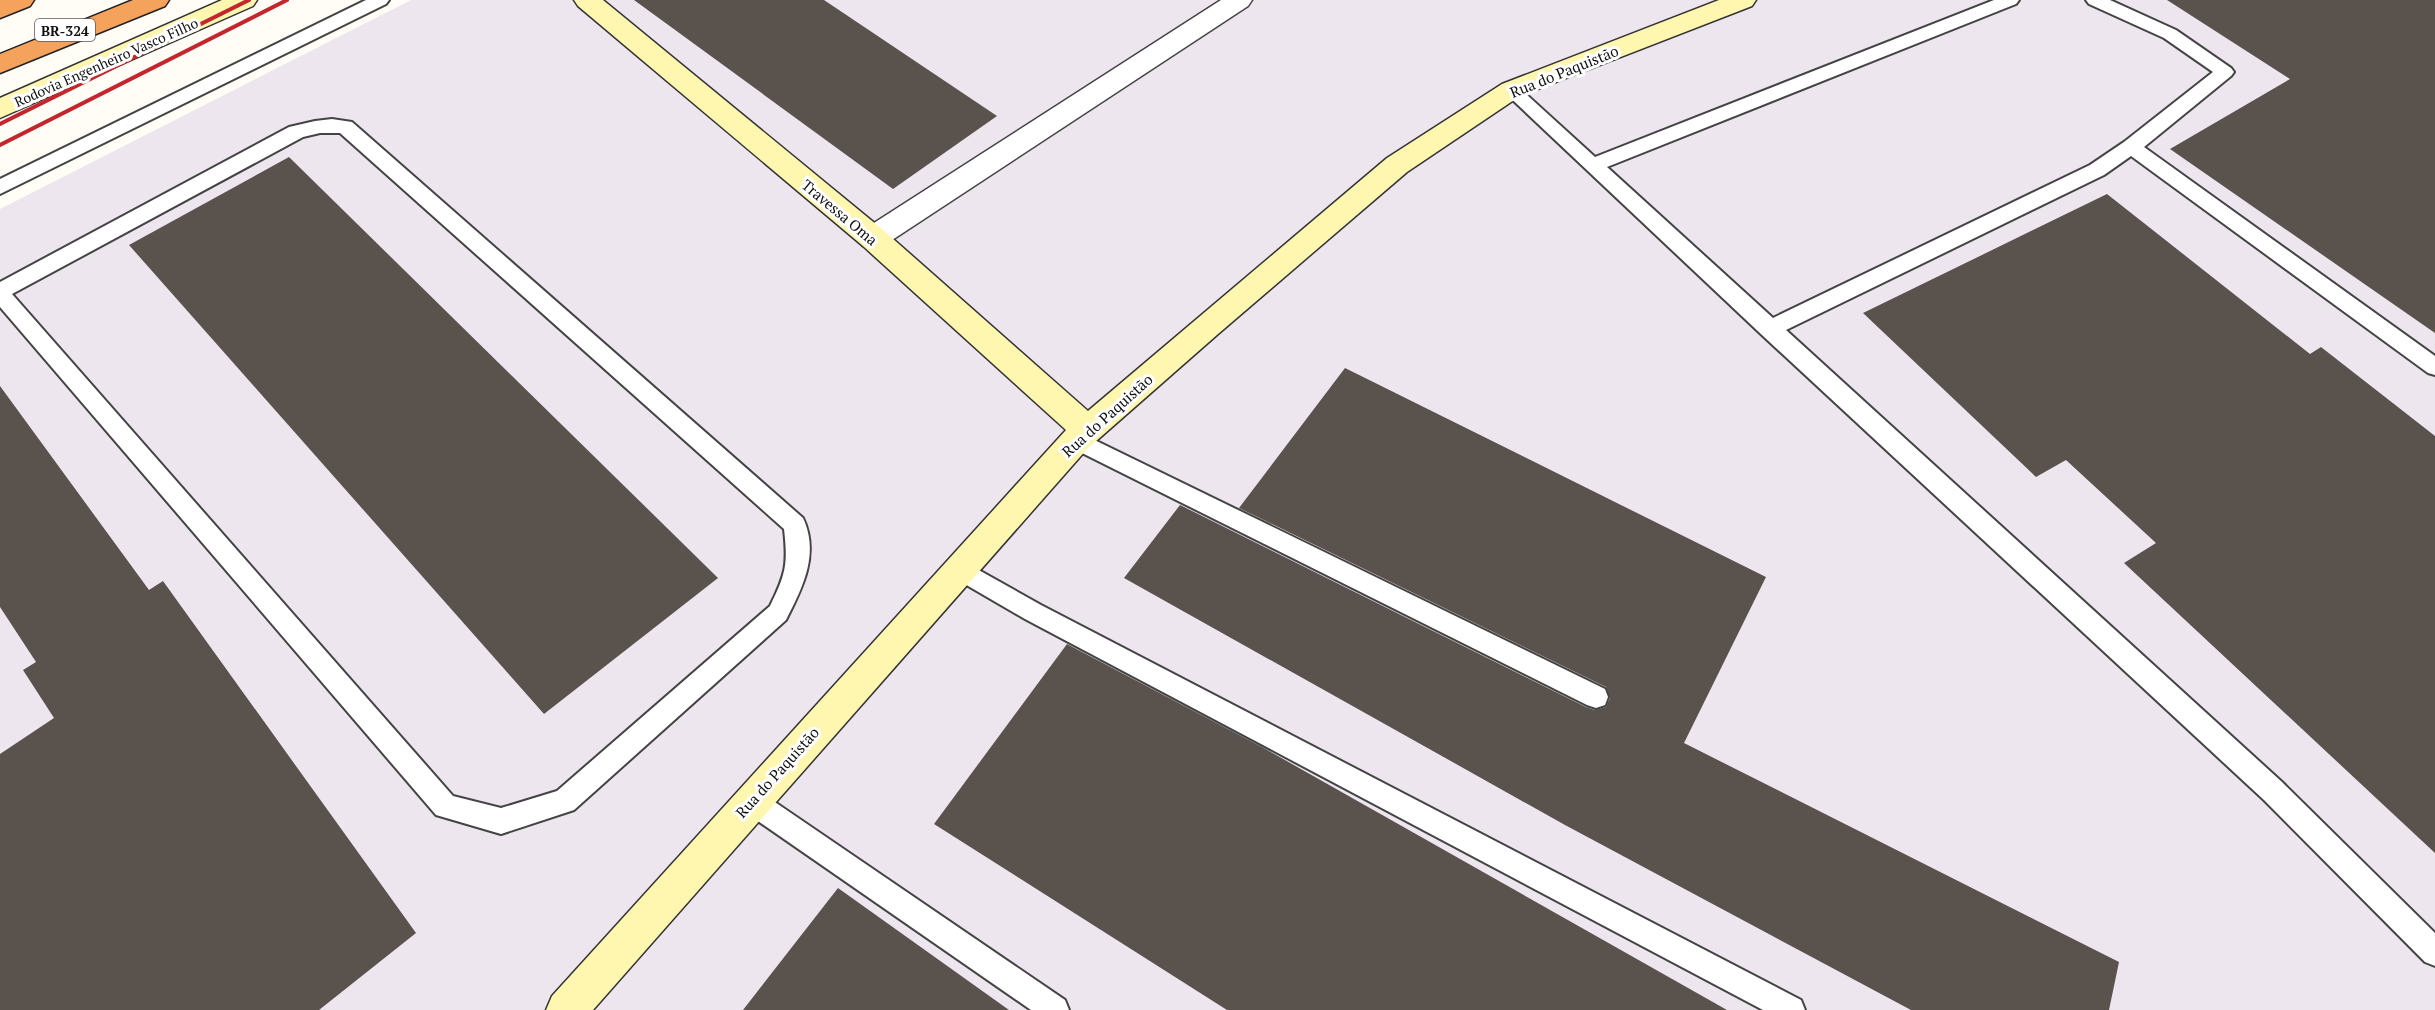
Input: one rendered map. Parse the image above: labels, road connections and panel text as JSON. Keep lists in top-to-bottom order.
{
  "streets": {
    "highway": ["BR-324"],
    "main road": ["Rodovia Engenheiro Vasco Filho", "Rua do Paquistão", "Travessa Oma"]
  },
  "crossings": [
    ["Rua do Paquistão", "Travessa Oma"]
  ]
}
